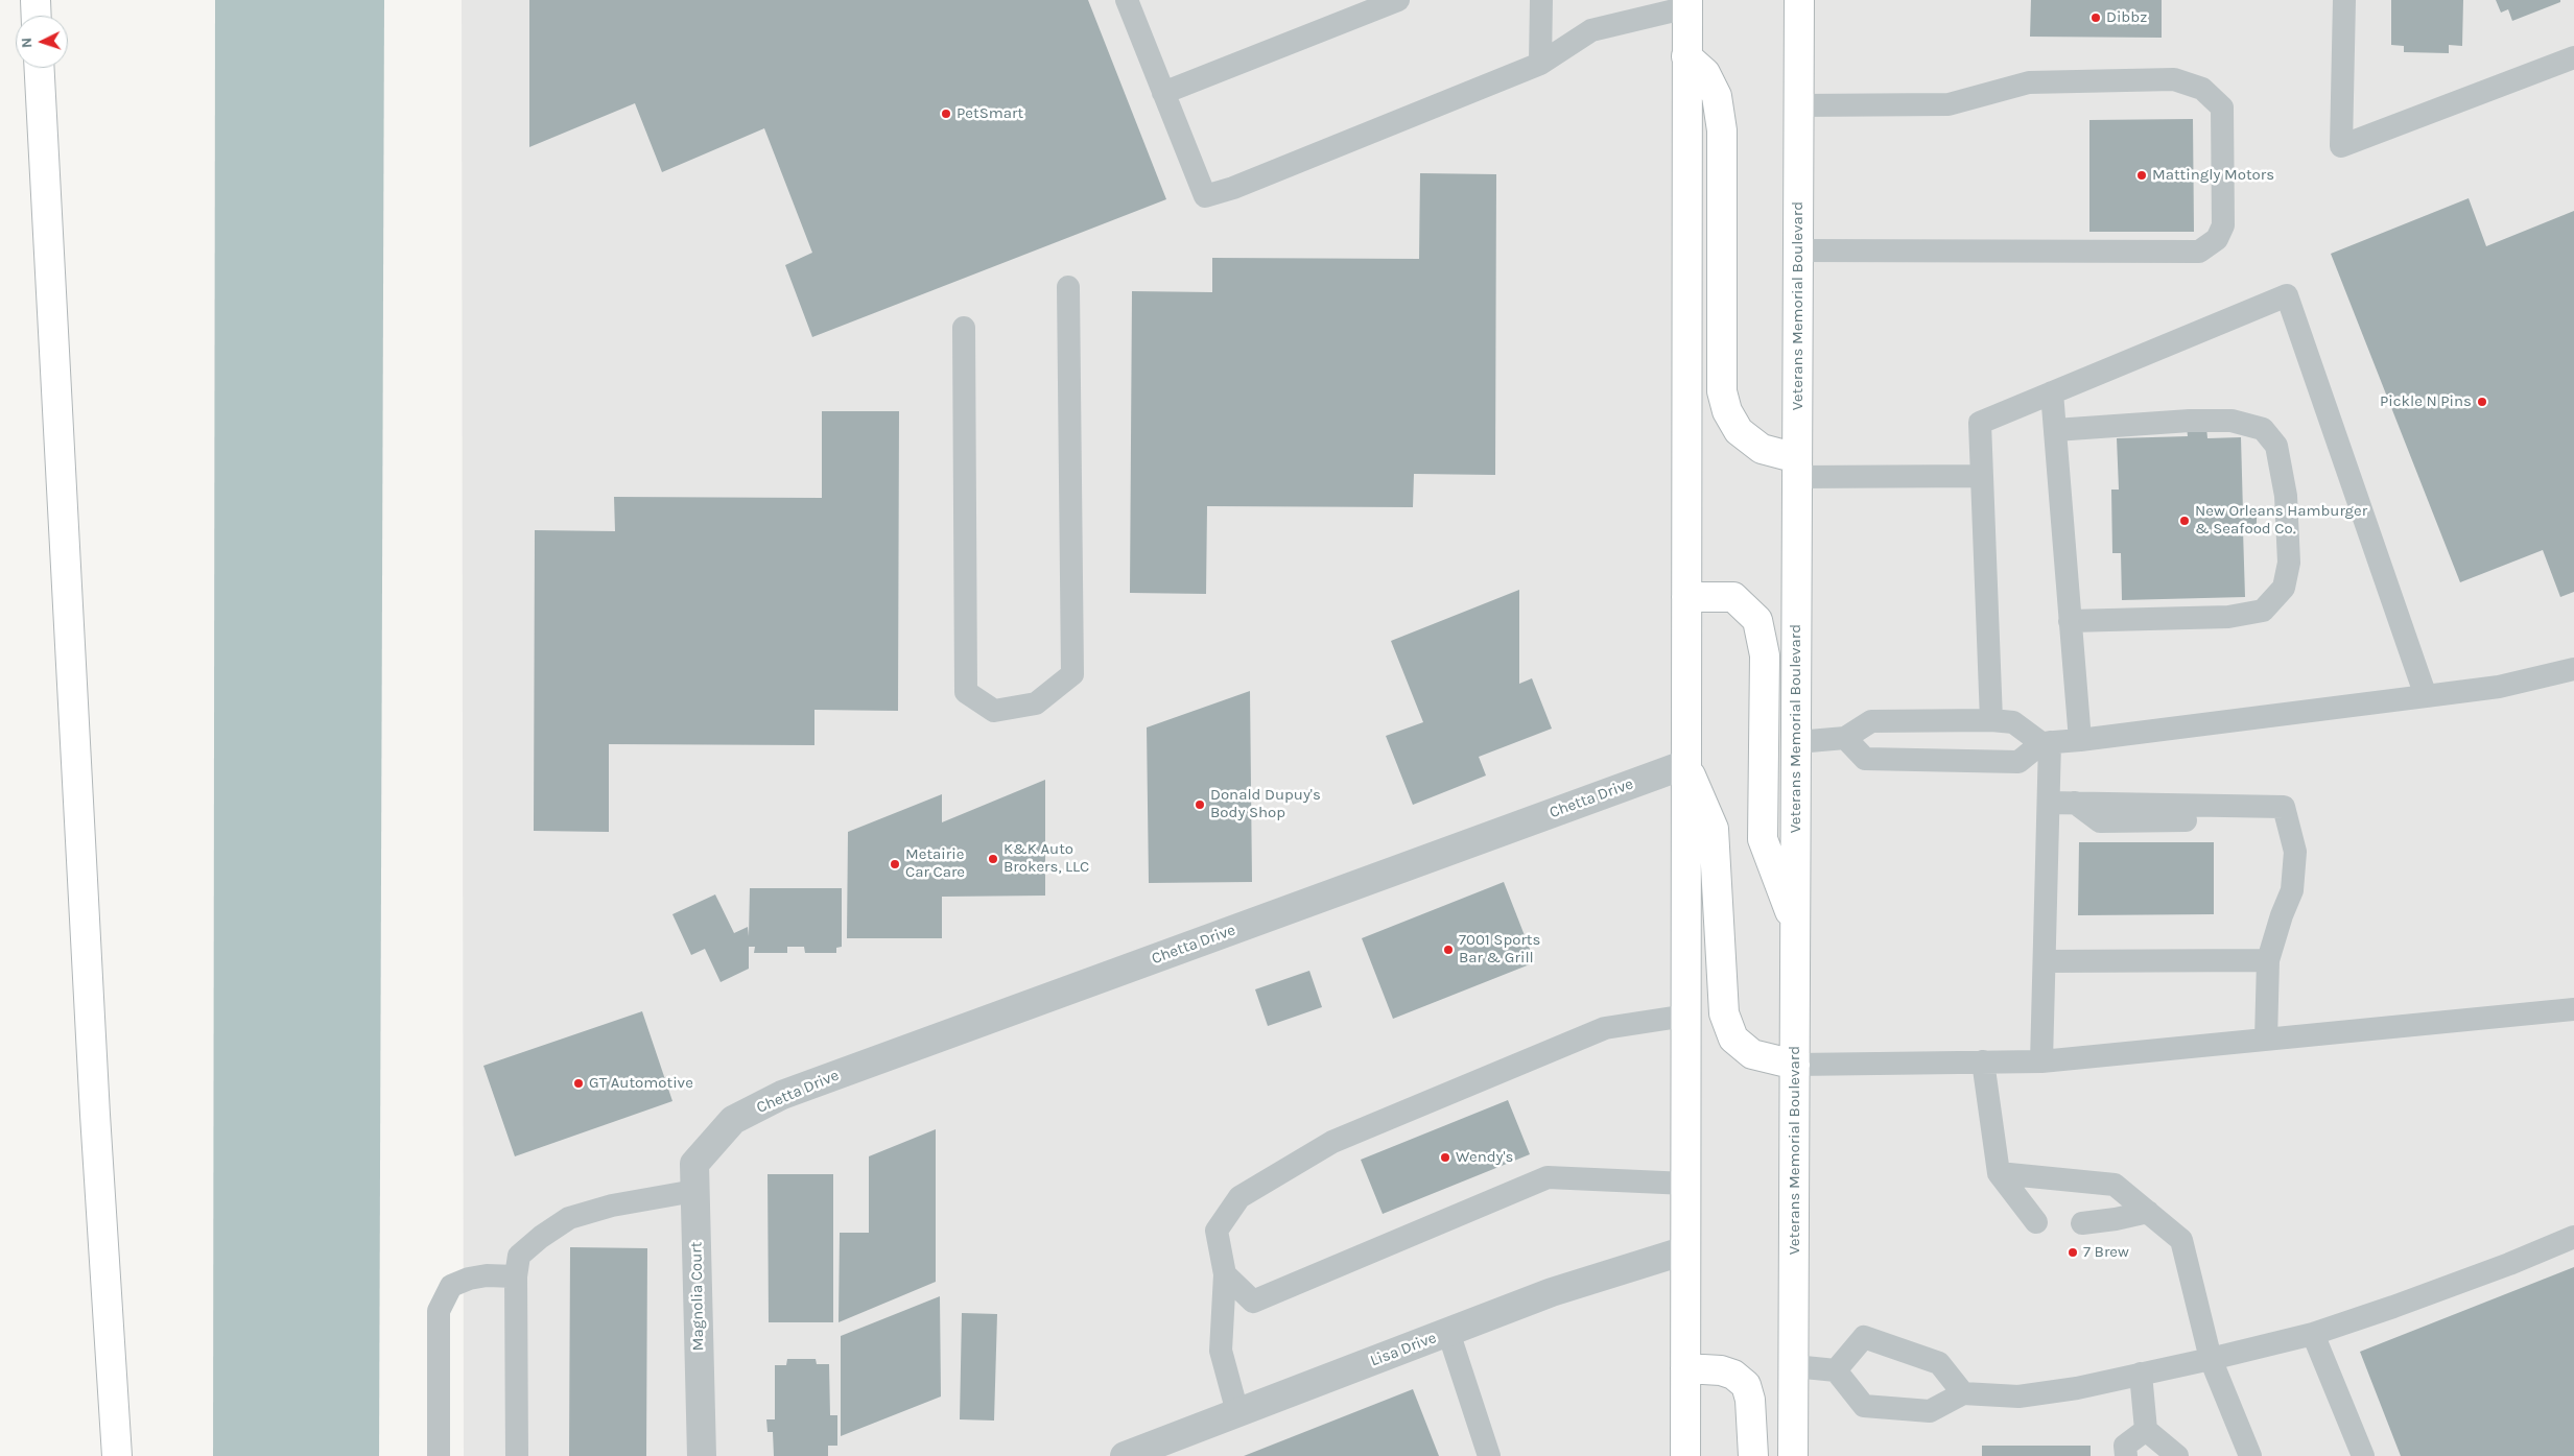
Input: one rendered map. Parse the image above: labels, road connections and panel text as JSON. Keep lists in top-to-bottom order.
{
  "streets": {
    "main road": ["Veterans Memorial Boulevard"],
    "street": ["Chetta Drive", "Magnolia Court", "Lisa Drive"]
  },
  "crossings": [
    ["Chetta Drive", "Magnolia Court"]
  ],
  "places": [
    "Dibbz",
    "PetSmart",
    "Mattingly Motors",
    "Pickle N Pins",
    "New Orleans Hamburger & Seafood Co.",
    "Donald Dupuy's Body Shop",
    "K&K Auto Brokers, LLC",
    "Metairie Car Care",
    "7001 Sports Bar & Grill",
    "GT Automotive",
    "Wendy's",
    "7 Brew"
  ],
  "north": "left"
}
